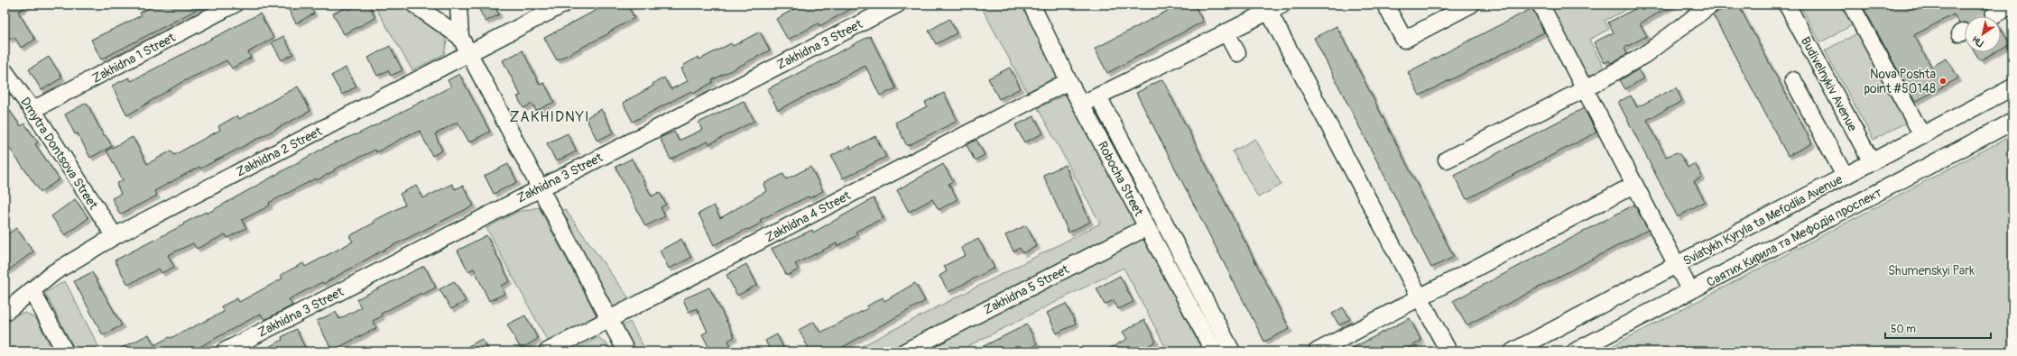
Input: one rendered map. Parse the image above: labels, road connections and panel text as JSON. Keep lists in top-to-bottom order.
{
  "streets": {
    "street": [
      "Zakhidna 3 Street",
      "Zakhidna 1 Street",
      "Budivelnykiv Avenue",
      "Zakhidna 2 Street",
      "Dmytra Dontsova Street",
      "Robocha Street",
      "Zakhidna 4 Street",
      "Sviatykh Kyryla ta Mefodiia Avenue",
      "Святих Кирила та Мефодія проспект",
      "Zakhidna 5 Street"
    ]
  },
  "crossings": [
    ["Zakhidna 1 Street", "Dmytra Dontsova Street"],
    ["Budivelnykiv Avenue", "Sviatykh Kyryla ta Mefodiia Avenue"],
    ["Zakhidna 2 Street", "Dmytra Dontsova Street"],
    ["Robocha Street", "Zakhidna 4 Street"],
    ["Robocha Street", "Zakhidna 5 Street"]
  ],
  "districts": ["ZAKHIDNYI"],
  "parks": ["Shumenskyi Park"],
  "places": ["Nova Poshta point #50148"],
  "scale_bar": "50 m",
  "north": "bottom left"
}
